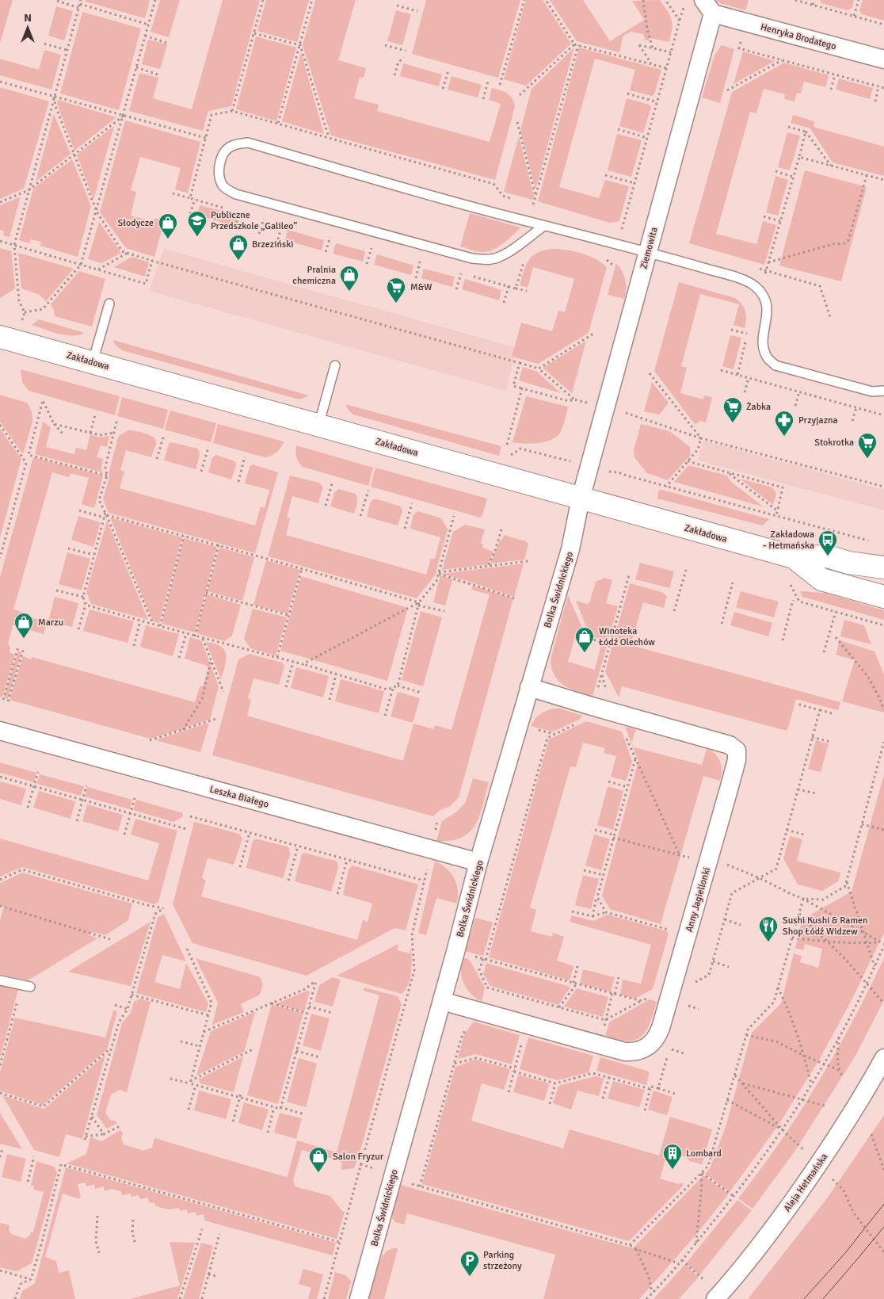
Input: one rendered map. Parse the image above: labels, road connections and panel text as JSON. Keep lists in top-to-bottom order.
{
  "streets": {
    "street": [
      "Henryka Brodatego",
      "Ziemowita",
      "Zakładowa",
      "Bolka Świdnickiego",
      "Leszka Białego",
      "Anny Jagiellonki",
      "Aleja Hetmańska"
    ]
  },
  "crossings": [
    ["Henryka Brodatego", "Ziemowita"],
    ["Ziemowita", "Zakładowa"],
    ["Ziemowita", "Bolka Świdnickiego"],
    ["Zakładowa", "Bolka Świdnickiego"],
    ["Bolka Świdnickiego", "Leszka Białego"],
    ["Bolka Świdnickiego", "Anny Jagiellonki"]
  ],
  "places": {
    "school or university": ["Publiczne Przedszkole „Galileo”"],
    "shop": [
      "Słodycze",
      "Brzeziński",
      "Pralnia chemiczna",
      "Marzu",
      "Winoteka Łódź Olechów",
      "Salon Fryzur"
    ],
    "supermarket": ["M&W", "Żabka", "Stokrotka"],
    "pharmacy": ["Przyjazna"],
    "bus stop": ["Zakładowa - Hetmańska"],
    "restaurant": ["Sushi Kushi & Ramen Shop Łódź Widzew"],
    "building": ["Lombard"],
    "parking": ["Parking strzeżony"]
  },
  "north": "top"
}
